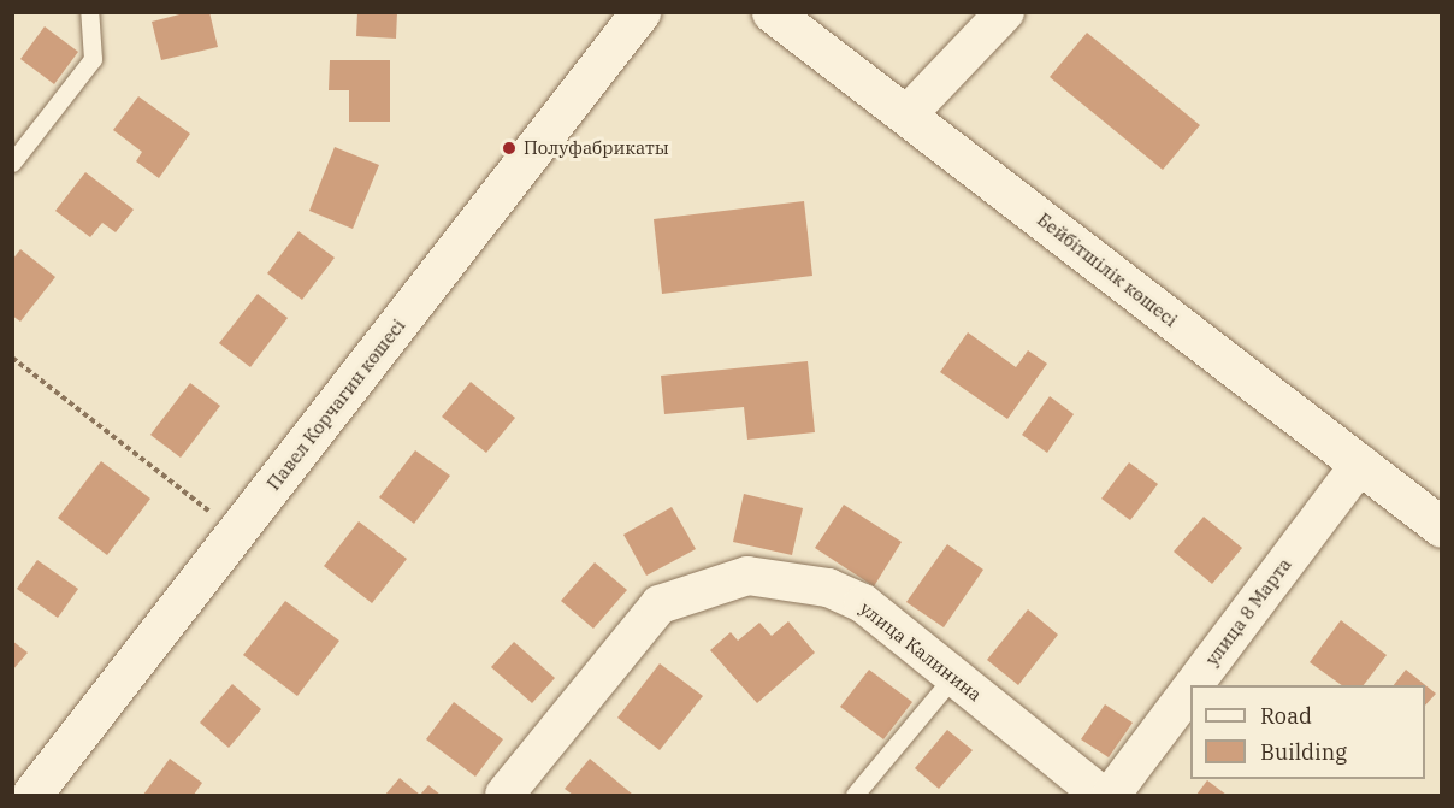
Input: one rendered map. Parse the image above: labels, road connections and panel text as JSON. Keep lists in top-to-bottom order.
{
  "streets": {
    "street": [
      "Бейбітшілік көшесі",
      "Павел Корчагин көшесі",
      "улица 8 Марта",
      "улица Калинина"
    ]
  },
  "crossings": [
    ["Бейбітшілік көшесі", "улица 8 Марта"]
  ],
  "places": ["Полуфабрикаты"],
  "legend": ["Road", "Building"]
}
